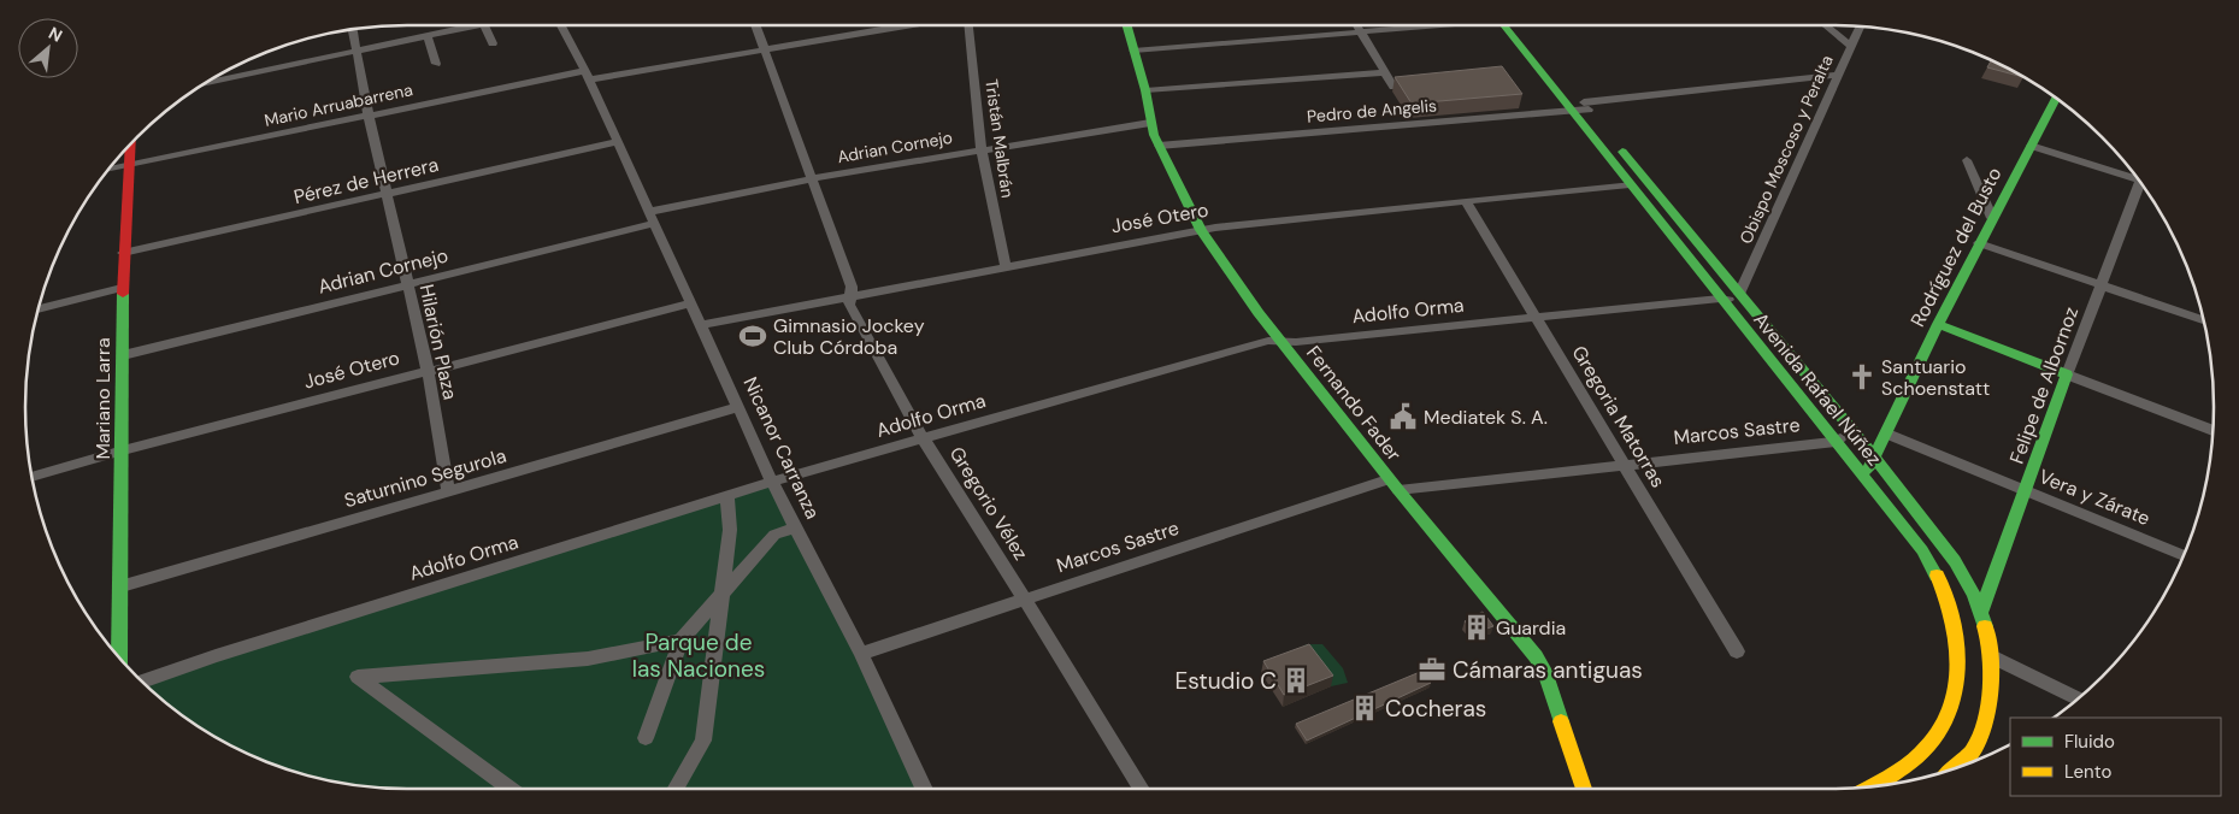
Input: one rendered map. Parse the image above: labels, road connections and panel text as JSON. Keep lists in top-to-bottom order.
{
  "streets": {
    "main road": [
      "Rodríguez del Busto",
      "Felipe de Albornoz",
      "Avenida Rafael Núñez",
      "Mariano Larra",
      "Fernando Fader"
    ],
    "street": [
      "Mario Arruabarrena",
      "Pedro de Angelis",
      "Tristán Malbrán",
      "Adrian Cornejo",
      "Obispo Moscoso y Peralta",
      "Pérez de Herrera",
      "José Otero",
      "Adolfo Orma",
      "Hilarión Plaza",
      "Gregoria Matorras",
      "Marcos Sastre",
      "Nicanor Carranza",
      "Saturnino Segurola",
      "Vera y Zárate",
      "Gregorio Vélez"
    ]
  },
  "crossings": [
    ["Mario Arruabarrena", "Hilarión Plaza"],
    ["Mario Arruabarrena", "Mariano Larra"],
    ["Mario Arruabarrena", "Nicanor Carranza"],
    ["Mario Arruabarrena", "Gregorio Vélez"],
    ["Pedro de Angelis", "Obispo Moscoso y Peralta"],
    ["Pedro de Angelis", "Avenida Rafael Núñez"],
    ["Pedro de Angelis", "Fernando Fader"],
    ["Tristán Malbrán", "Adrian Cornejo"],
    ["Tristán Malbrán", "José Otero"],
    ["Adrian Cornejo", "Hilarión Plaza"],
    ["Adrian Cornejo", "Mariano Larra"],
    ["Adrian Cornejo", "Fernando Fader"],
    ["Adrian Cornejo", "Nicanor Carranza"],
    ["Adrian Cornejo", "Gregorio Vélez"],
    ["Obispo Moscoso y Peralta", "Avenida Rafael Núñez"],
    ["Pérez de Herrera", "Hilarión Plaza"],
    ["Pérez de Herrera", "Mariano Larra"],
    ["Pérez de Herrera", "Nicanor Carranza"],
    ["José Otero", "Hilarión Plaza"],
    ["José Otero", "Avenida Rafael Núñez"],
    ["José Otero", "Mariano Larra"],
    ["José Otero", "Fernando Fader"],
    ["José Otero", "Gregoria Matorras"],
    ["José Otero", "Nicanor Carranza"],
    ["José Otero", "Gregorio Vélez"],
    ["Rodríguez del Busto", "Avenida Rafael Núñez"],
    ["Rodríguez del Busto", "Vera y Zárate"],
    ["Adolfo Orma", "Avenida Rafael Núñez"],
    ["Adolfo Orma", "Fernando Fader"],
    ["Adolfo Orma", "Gregoria Matorras"],
    ["Adolfo Orma", "Nicanor Carranza"],
    ["Adolfo Orma", "Gregorio Vélez"],
    ["Hilarión Plaza", "Saturnino Segurola"],
    ["Felipe de Albornoz", "Avenida Rafael Núñez"],
    ["Felipe de Albornoz", "Vera y Zárate"],
    ["Avenida Rafael Núñez", "Marcos Sastre"],
    ["Mariano Larra", "Saturnino Segurola"],
    ["Fernando Fader", "Marcos Sastre"],
    ["Gregoria Matorras", "Marcos Sastre"],
    ["Marcos Sastre", "Nicanor Carranza"],
    ["Marcos Sastre", "Gregorio Vélez"],
    ["Nicanor Carranza", "Saturnino Segurola"]
  ],
  "parks": ["Parque de las Naciones"],
  "places": {
    "sports": ["Gimnasio Jockey Club Córdoba"],
    "church": ["Santuario Schoenstatt"],
    "public building": ["Mediatek S. A."],
    "building": ["Guardia", "Estudio C", "Cocheras"],
    "office": ["Cámaras antiguas"]
  },
  "legend": ["Fluido", "Lento"],
  "north": "top right"
}
